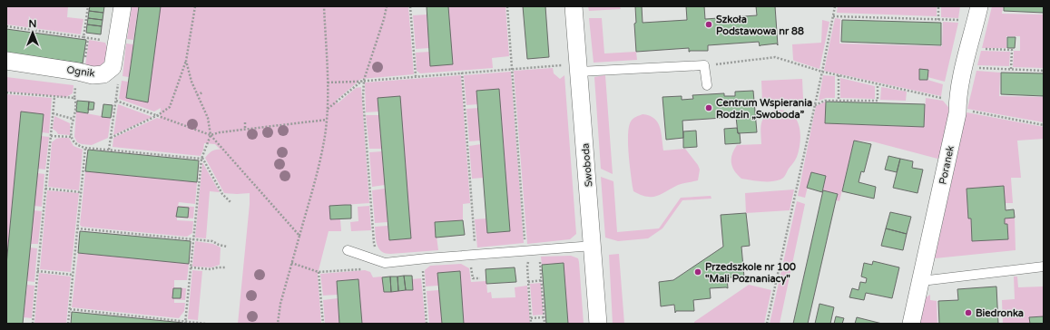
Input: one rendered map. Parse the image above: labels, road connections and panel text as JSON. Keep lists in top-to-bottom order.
{
  "streets": {
    "street": ["Ognik", "Swoboda", "Poranek"]
  },
  "places": [
    "Szkoła Podstawowa nr 88",
    "Centrum Wspierania Rodzin „Swoboda”",
    "Przedszkole nr 100 \"Mali Poznaniacy\"",
    "Biedronka"
  ],
  "north": "top"
}
